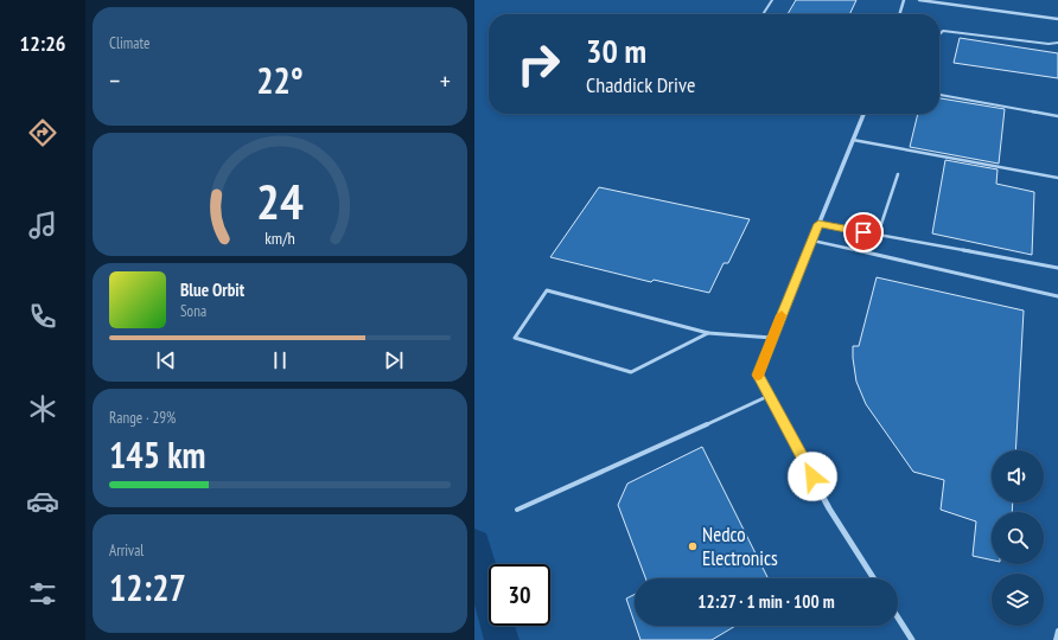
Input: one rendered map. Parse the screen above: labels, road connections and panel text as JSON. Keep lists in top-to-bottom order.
{
  "places": ["Nedco Electronics"],
  "page": {
    "tabs": "12:26",
    "tile": [
      "Climate",
      ["Range · 29%", "145 km"],
      ["Arrival", "12:27"]
    ],
    "turn": ["30 m", "Chaddick Drive"],
    "heat": ["−", "22°", "+"],
    "song": ["Blue Orbit", "Sona"],
    "limit": "30",
    "trip": "12:27 · 1 min · 100 m",
    "gauge": ["24", "km/h"]
  }
}
